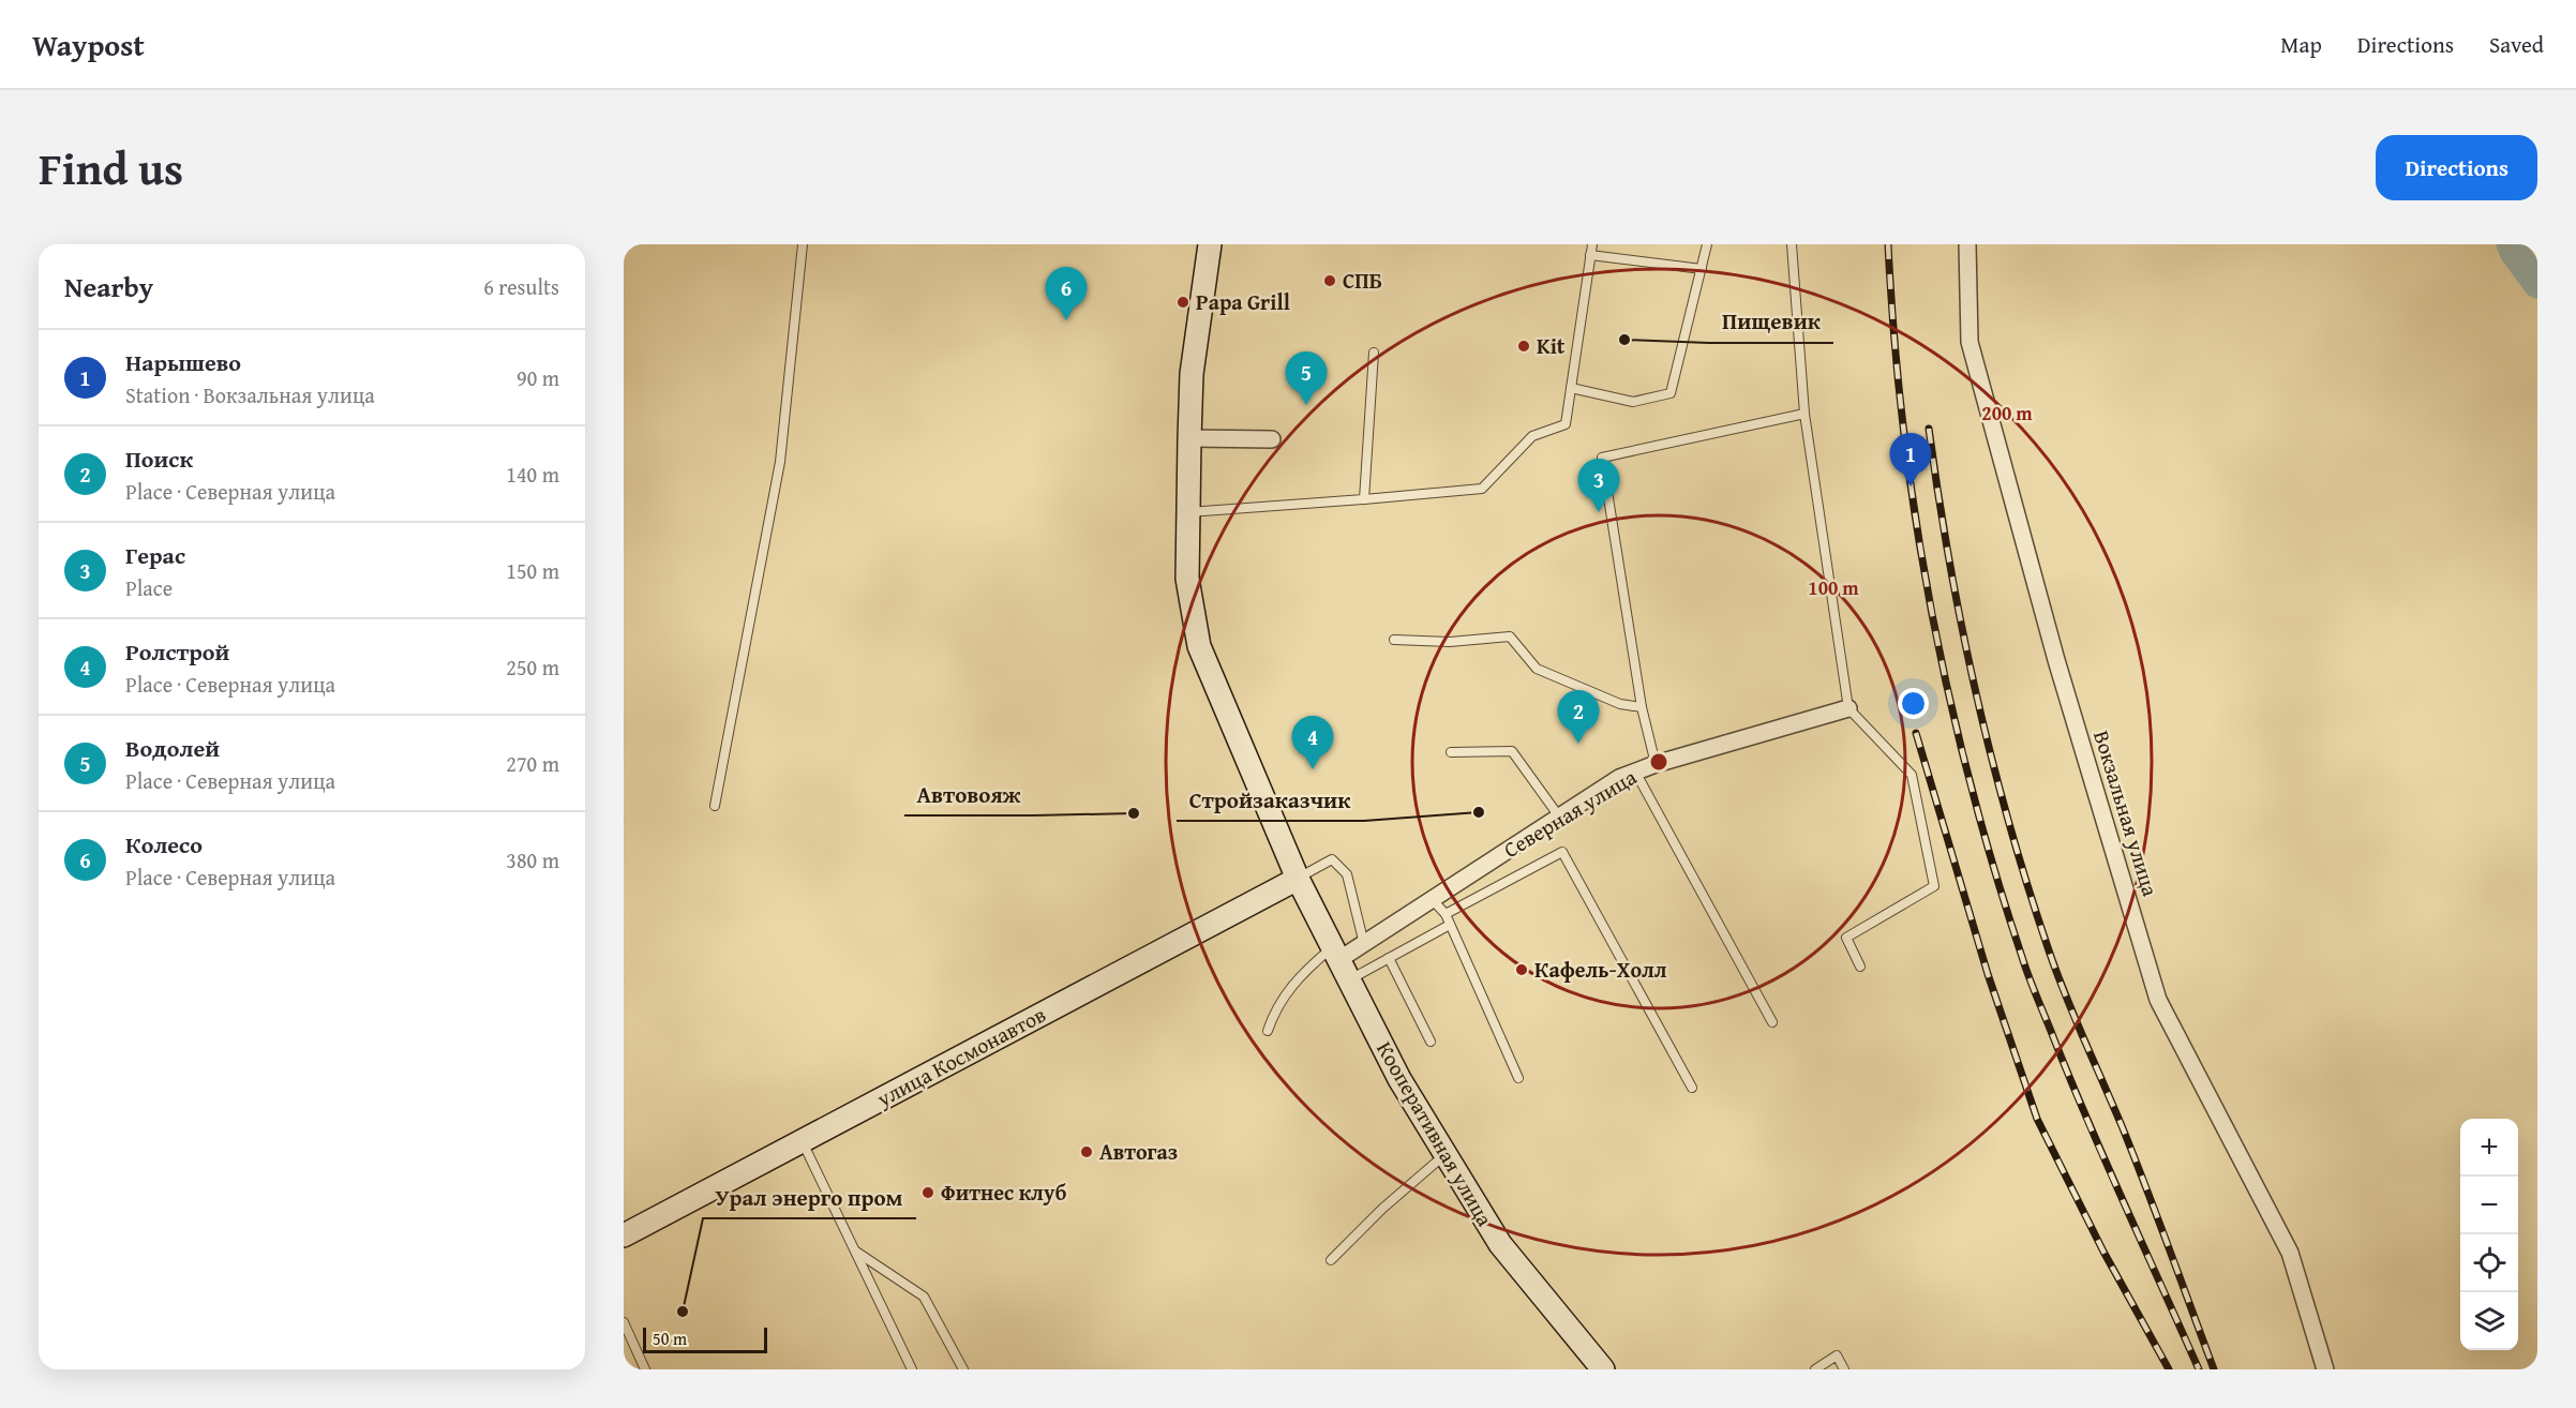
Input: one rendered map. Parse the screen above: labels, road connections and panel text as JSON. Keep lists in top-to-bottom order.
{
  "streets": {
    "main road": ["улица Космонавтов", "Кооперативная улица"],
    "street": ["Северная улица", "Вокзальная улица"]
  },
  "crossings": [
    ["Северная улица", "Кооперативная улица"],
    ["улица Космонавтов", "Кооперативная улица"]
  ],
  "places": [
    "СПБ",
    "Papa Grill",
    "Пищевик",
    "Kit",
    "Стройзаказчик",
    "Автовояж",
    "Кафель-Холл",
    "Автогаз",
    "Фитнес клуб",
    "Урал энерго пром"
  ],
  "scale_bar": "50 m",
  "page": {
    "header": "Waypost",
    "nav": ["Map", "Directions", "Saved"],
    "title": "Find us",
    "buttons": "Directions",
    "heading": ["Nearby", "6 results"],
    "pins": [
      "6",
      "5",
      "1",
      "3",
      "2",
      "4"
    ],
    "list": [
      {
        "mark": "1",
        "name": "Нарышево",
        "note": "Station · Вокзальная улица",
        "value": "90 m"
      },
      {
        "mark": "2",
        "name": "Поиск",
        "note": "Place · Северная улица",
        "value": "140 m"
      },
      {
        "mark": "3",
        "name": "Герас",
        "note": "Place",
        "value": "150 m"
      },
      {
        "mark": "4",
        "name": "Ролстрой",
        "note": "Place · Северная улица",
        "value": "250 m"
      },
      {
        "mark": "5",
        "name": "Водолей",
        "note": "Place · Северная улица",
        "value": "270 m"
      },
      {
        "mark": "6",
        "name": "Колесо",
        "note": "Place · Северная улица",
        "value": "380 m"
      }
    ],
    "map_buttons": ["+", "−"],
    "scale": "50 m"
  },
  "rings": ["200 m", "100 m"]
}
